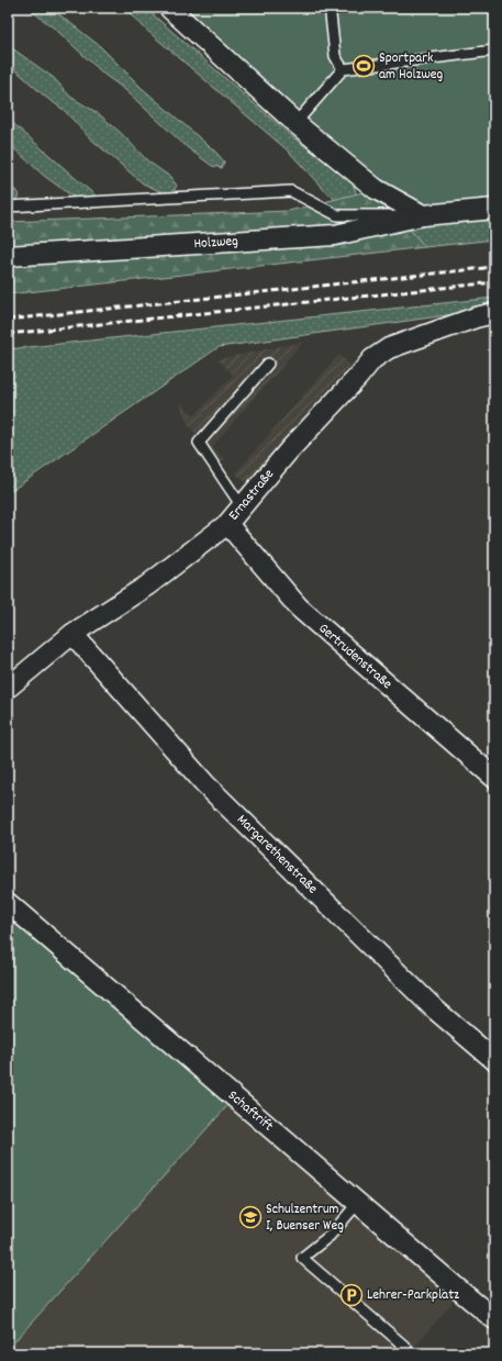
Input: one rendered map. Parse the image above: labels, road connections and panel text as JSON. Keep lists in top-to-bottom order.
{
  "streets": {
    "street": [
      "Holzweg",
      "Ernastraße",
      "Gertrudenstraße",
      "Margarethenstraße",
      "Schaftrift"
    ]
  },
  "crossings": [
    ["Ernastraße", "Gertrudenstraße"],
    ["Ernastraße", "Margarethenstraße"]
  ],
  "places": {
    "sports": ["Sportpark am Holzweg"],
    "school or university": ["Schulzentrum I, Buenser Weg"],
    "parking": ["Lehrer-Parkplatz"]
  }
}
